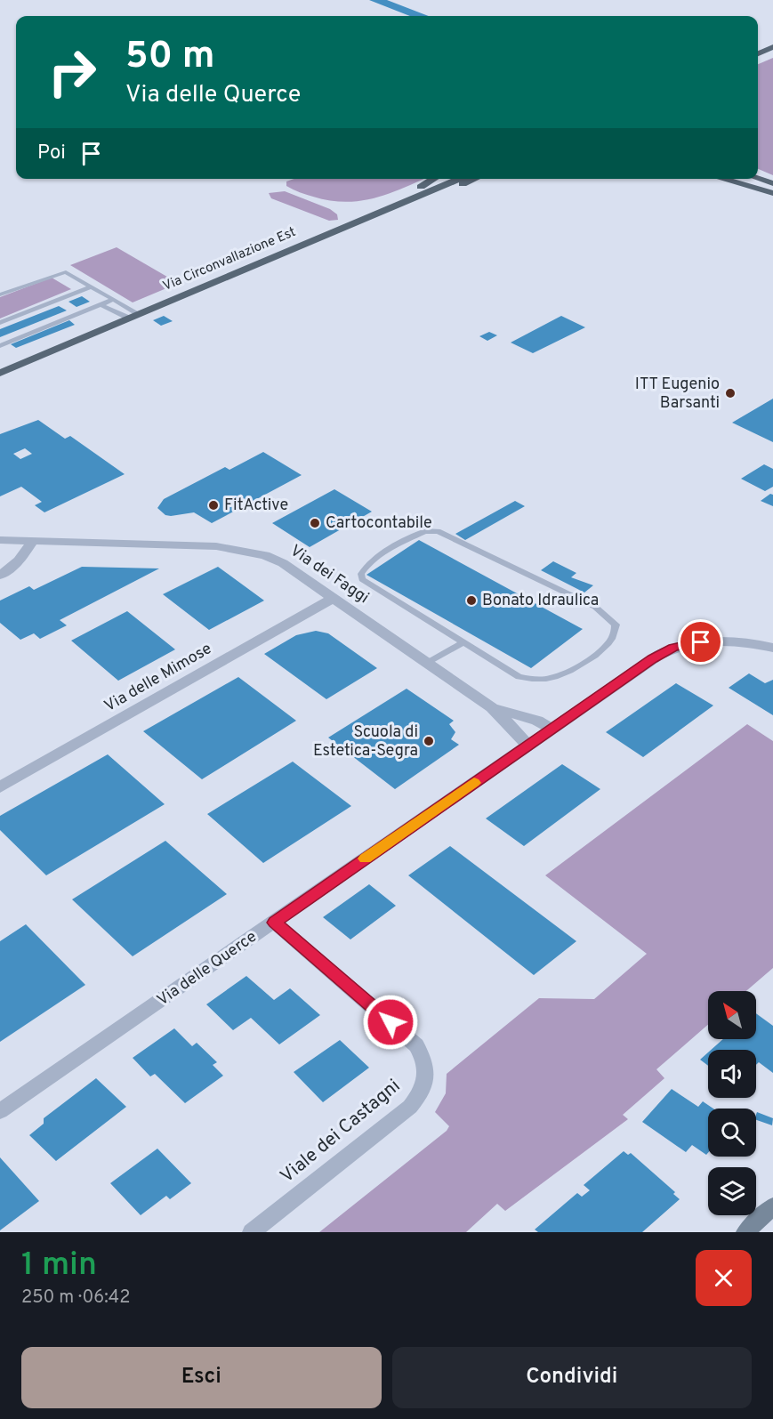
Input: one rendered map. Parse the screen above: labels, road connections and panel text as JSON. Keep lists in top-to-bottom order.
{
  "streets": {
    "main road": ["Via Circonvallazione Est"],
    "street": [
      "Via dei Faggi",
      "Via delle Mimose",
      "Via delle Querce",
      "Viale dei Castagni"
    ]
  },
  "crossings": [
    ["Via dei Faggi", "Via delle Mimose"],
    ["Via dei Faggi", "Via delle Querce"],
    ["Via delle Querce", "Viale dei Castagni"]
  ],
  "places": [
    "ITT Eugenio Barsanti",
    "FitActive",
    "Cartocontabile",
    "Bonato Idraulica",
    "Scuola di Estetica-Segra"
  ],
  "north": "top left",
  "page": {
    "turn": ["50 m", "Via delle Querce"],
    "then": "Poi",
    "heading": ["1 min", "250 m · 06:42"],
    "buttons": ["Esci", "Condividi"]
  }
}
